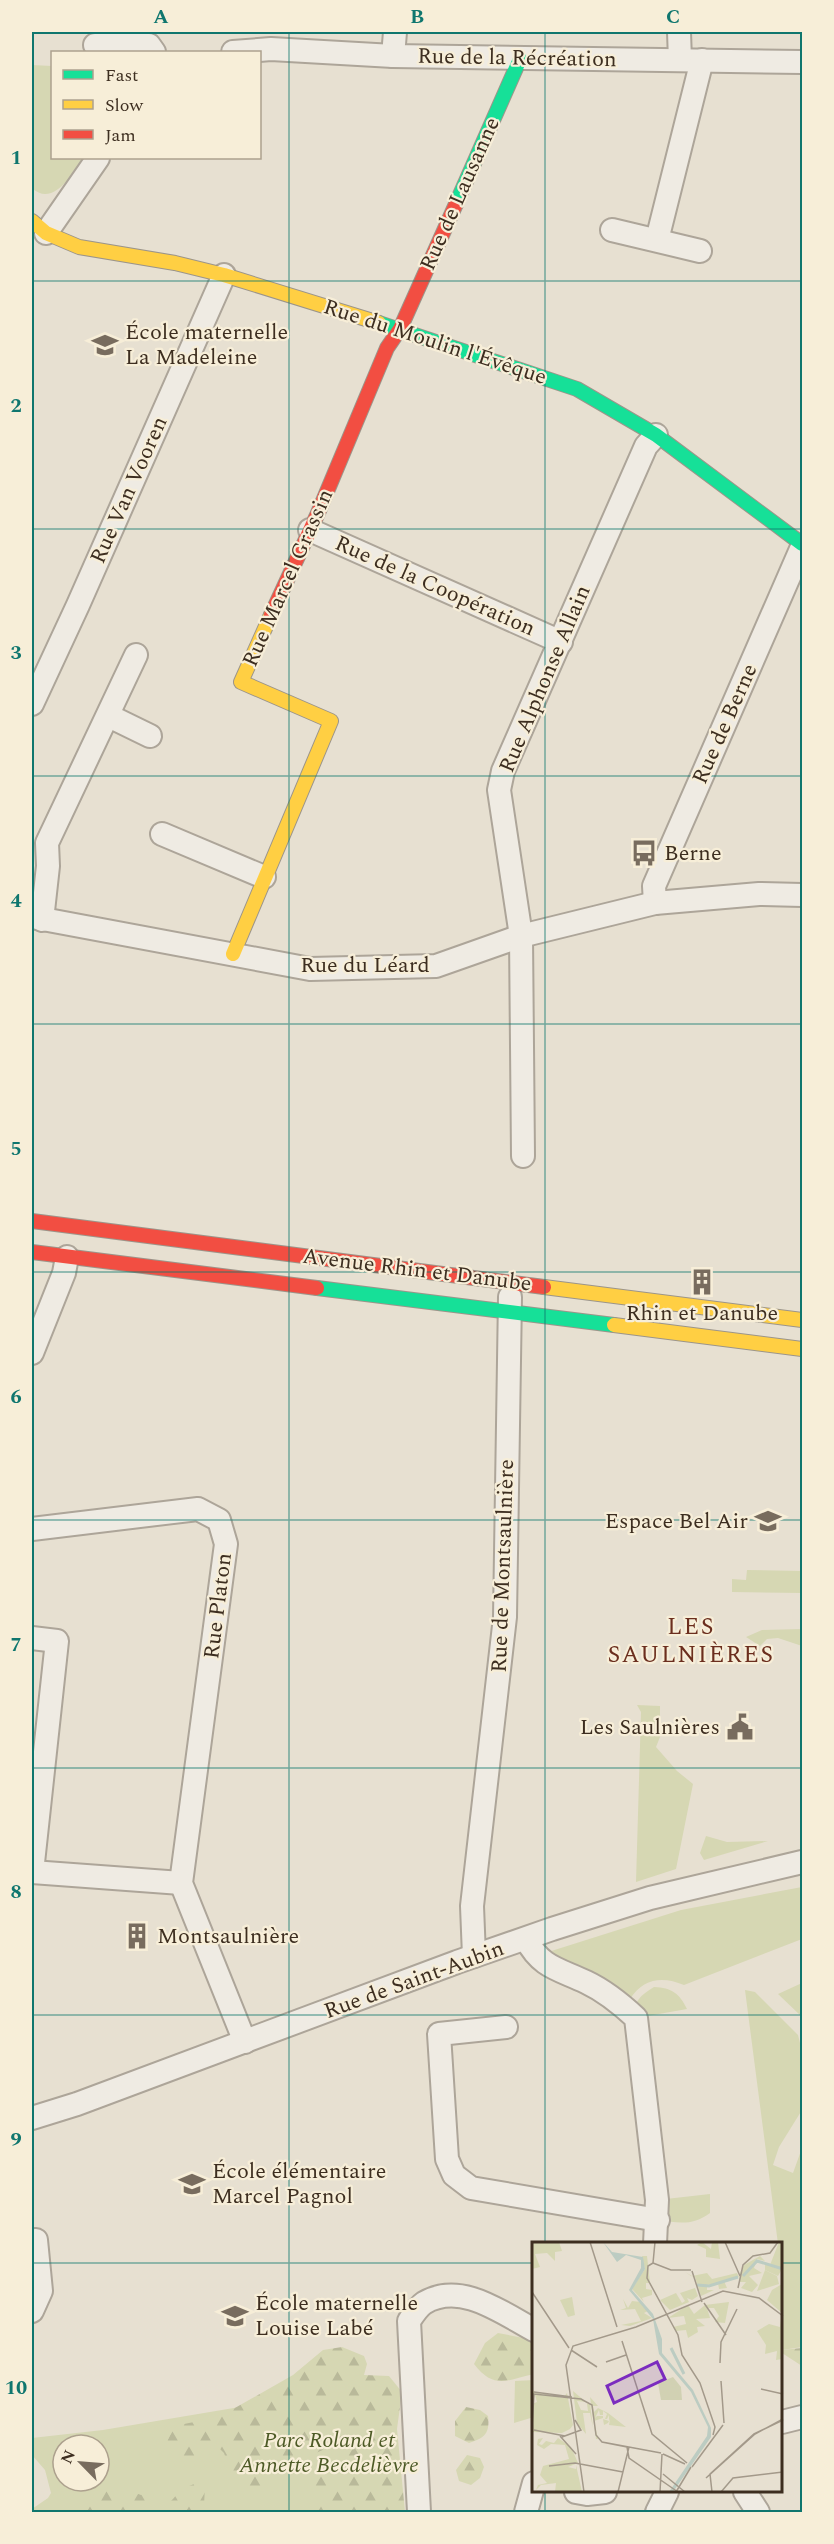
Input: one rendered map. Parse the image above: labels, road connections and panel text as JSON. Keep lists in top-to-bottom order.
{
  "streets": {
    "street": [
      "Rue de la Récréation",
      "Rue de Lausanne",
      "Rue du Moulin l'Évêque",
      "Rue Van Vooren",
      "Rue Marcel Grassin",
      "Rue de la Coopération",
      "Rue Alphonse Allain",
      "Rue de Berne",
      "Rue du Léard",
      "Avenue Rhin et Danube",
      "Rue de Montsaulnière",
      "Rue Platon",
      "Rue de Saint-Aubin"
    ]
  },
  "crossings": [
    ["Rue de la Récréation", "Rue de Lausanne"],
    ["Rue de Lausanne", "Rue du Moulin l'Évêque"],
    ["Rue de Lausanne", "Rue Marcel Grassin"],
    ["Rue du Moulin l'Évêque", "Rue Van Vooren"],
    ["Rue du Moulin l'Évêque", "Rue Marcel Grassin"],
    ["Rue du Moulin l'Évêque", "Rue Alphonse Allain"],
    ["Rue du Moulin l'Évêque", "Rue de Berne"],
    ["Rue Marcel Grassin", "Rue de la Coopération"],
    ["Rue Marcel Grassin", "Rue du Léard"],
    ["Rue de la Coopération", "Rue Alphonse Allain"],
    ["Rue Alphonse Allain", "Rue du Léard"],
    ["Rue de Berne", "Rue du Léard"],
    ["Avenue Rhin et Danube", "Rue de Montsaulnière"],
    ["Rue de Montsaulnière", "Rue de Saint-Aubin"],
    ["Rue Platon", "Rue de Saint-Aubin"]
  ],
  "districts": ["LES SAULNIÈRES"],
  "parks": ["Parc Roland et Annette Becdelièvre"],
  "places": {
    "school or university": [
      "École maternelle La Madeleine",
      "Espace Bel Air",
      "École élémentaire Marcel Pagnol",
      "École maternelle Louise Labé"
    ],
    "bus stop": ["Berne"],
    "building": ["Rhin et Danube", "Montsaulnière"],
    "public building": ["Les Saulnières"]
  },
  "legend": ["Fast", "Slow", "Jam"],
  "north": "top left",
  "grid": {
    "columns": ["A", "B", "C"],
    "rows": [
      "1",
      "2",
      "3",
      "4",
      "5",
      "6",
      "7",
      "8",
      "9",
      "10"
    ]
  }
}
